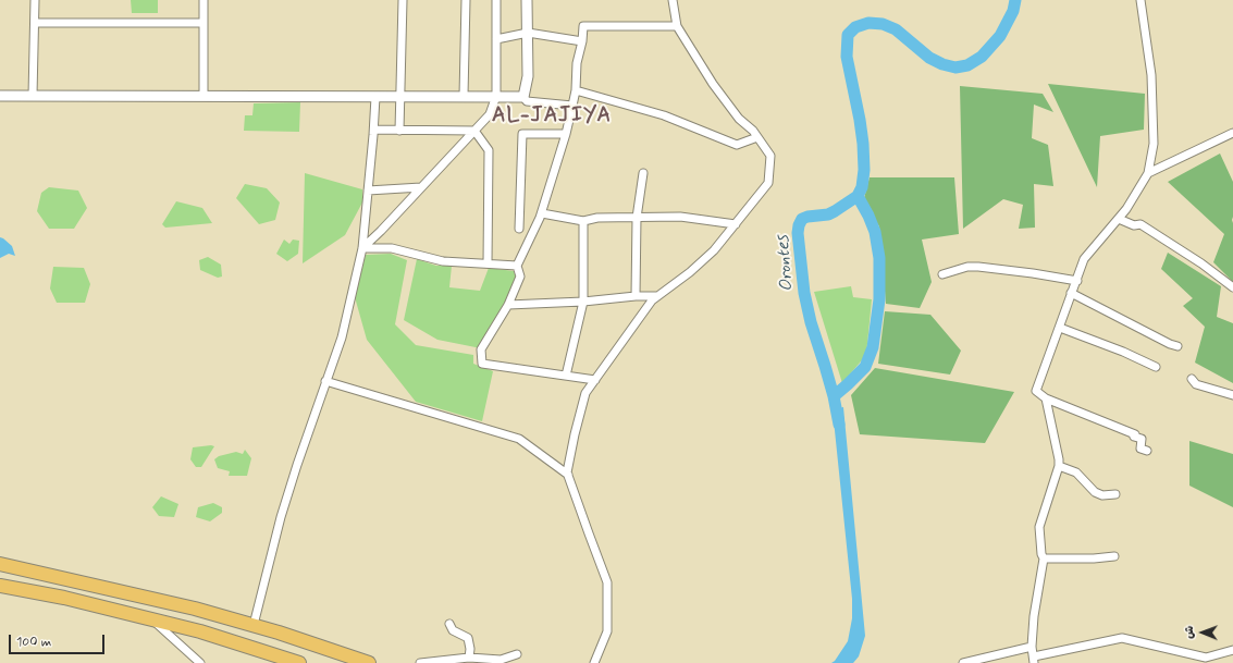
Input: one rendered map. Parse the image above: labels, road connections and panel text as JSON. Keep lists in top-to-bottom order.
{
  "districts": ["AL-JAJIYA"],
  "water": ["Orontes"],
  "scale_bar": "100 m",
  "north": "left"
}
